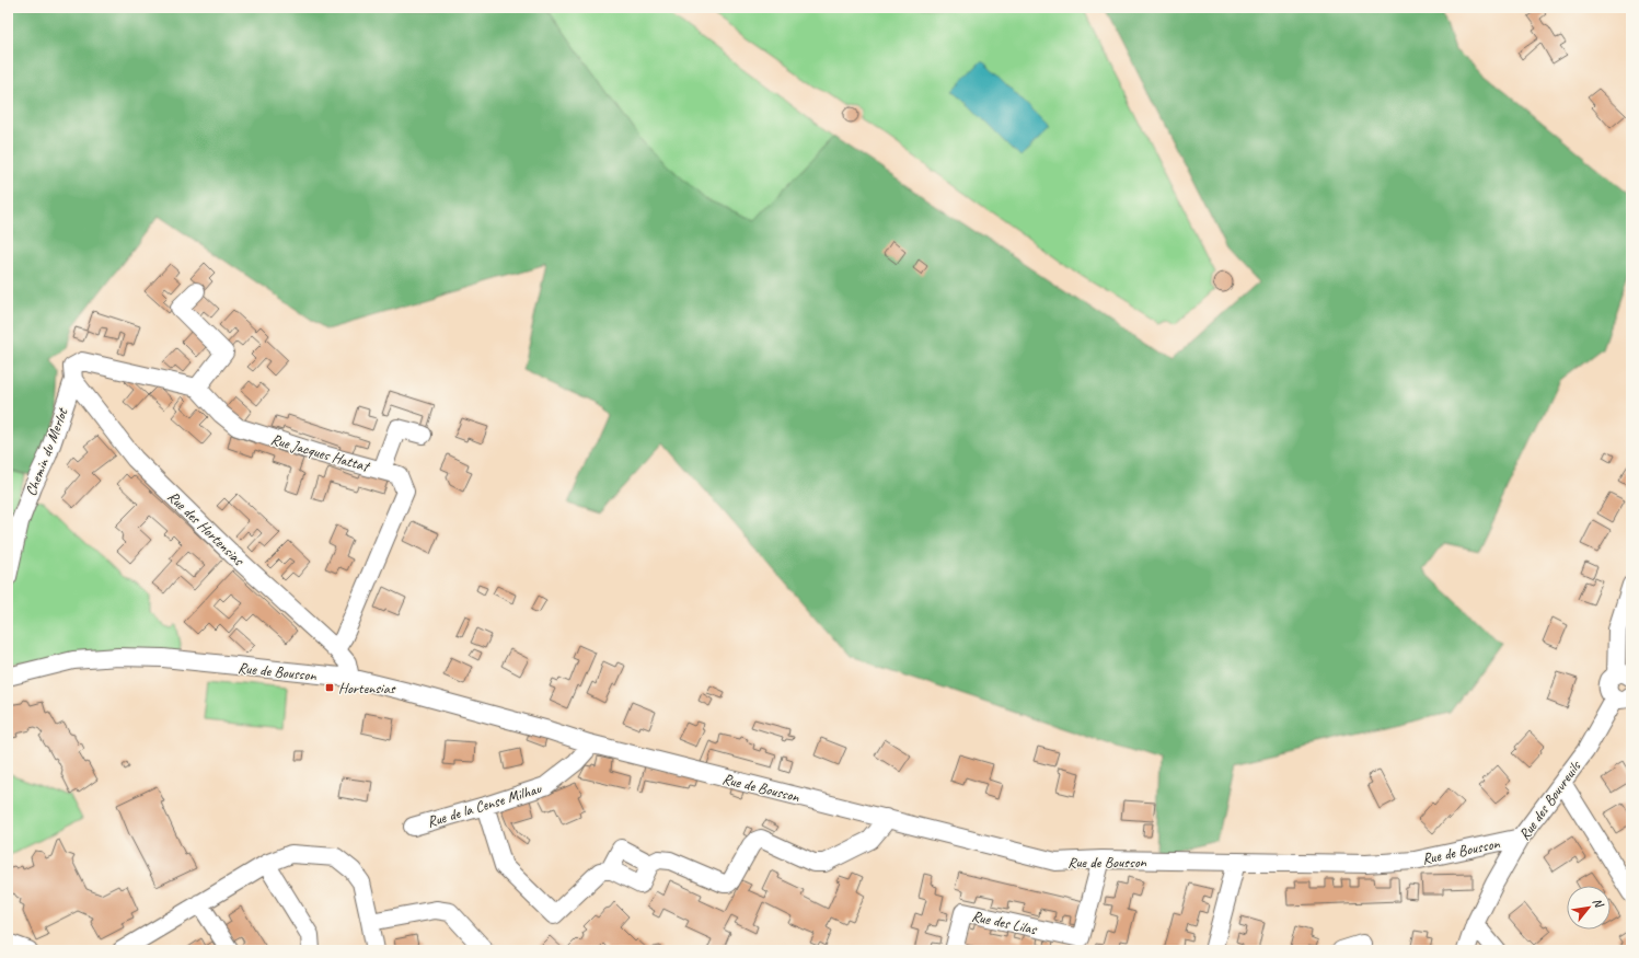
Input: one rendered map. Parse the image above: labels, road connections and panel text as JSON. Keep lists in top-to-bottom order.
{
  "streets": {
    "street": [
      "Chemin du Merlot",
      "Rue Jacques Hattat",
      "Rue des Hortensias",
      "Rue de Bousson",
      "Rue des Bouvreuils",
      "Rue de la Cense Milhau",
      "Rue des Lilas"
    ]
  },
  "crossings": [
    ["Chemin du Merlot", "Rue des Hortensias"],
    ["Rue Jacques Hattat", "Rue des Hortensias"],
    ["Rue des Hortensias", "Rue de Bousson"],
    ["Rue de Bousson", "Rue des Bouvreuils"],
    ["Rue de Bousson", "Rue de la Cense Milhau"],
    ["Rue de Bousson", "Rue des Lilas"]
  ],
  "places": {
    "transit": ["Hortensias"]
  },
  "north": "top right"
}
